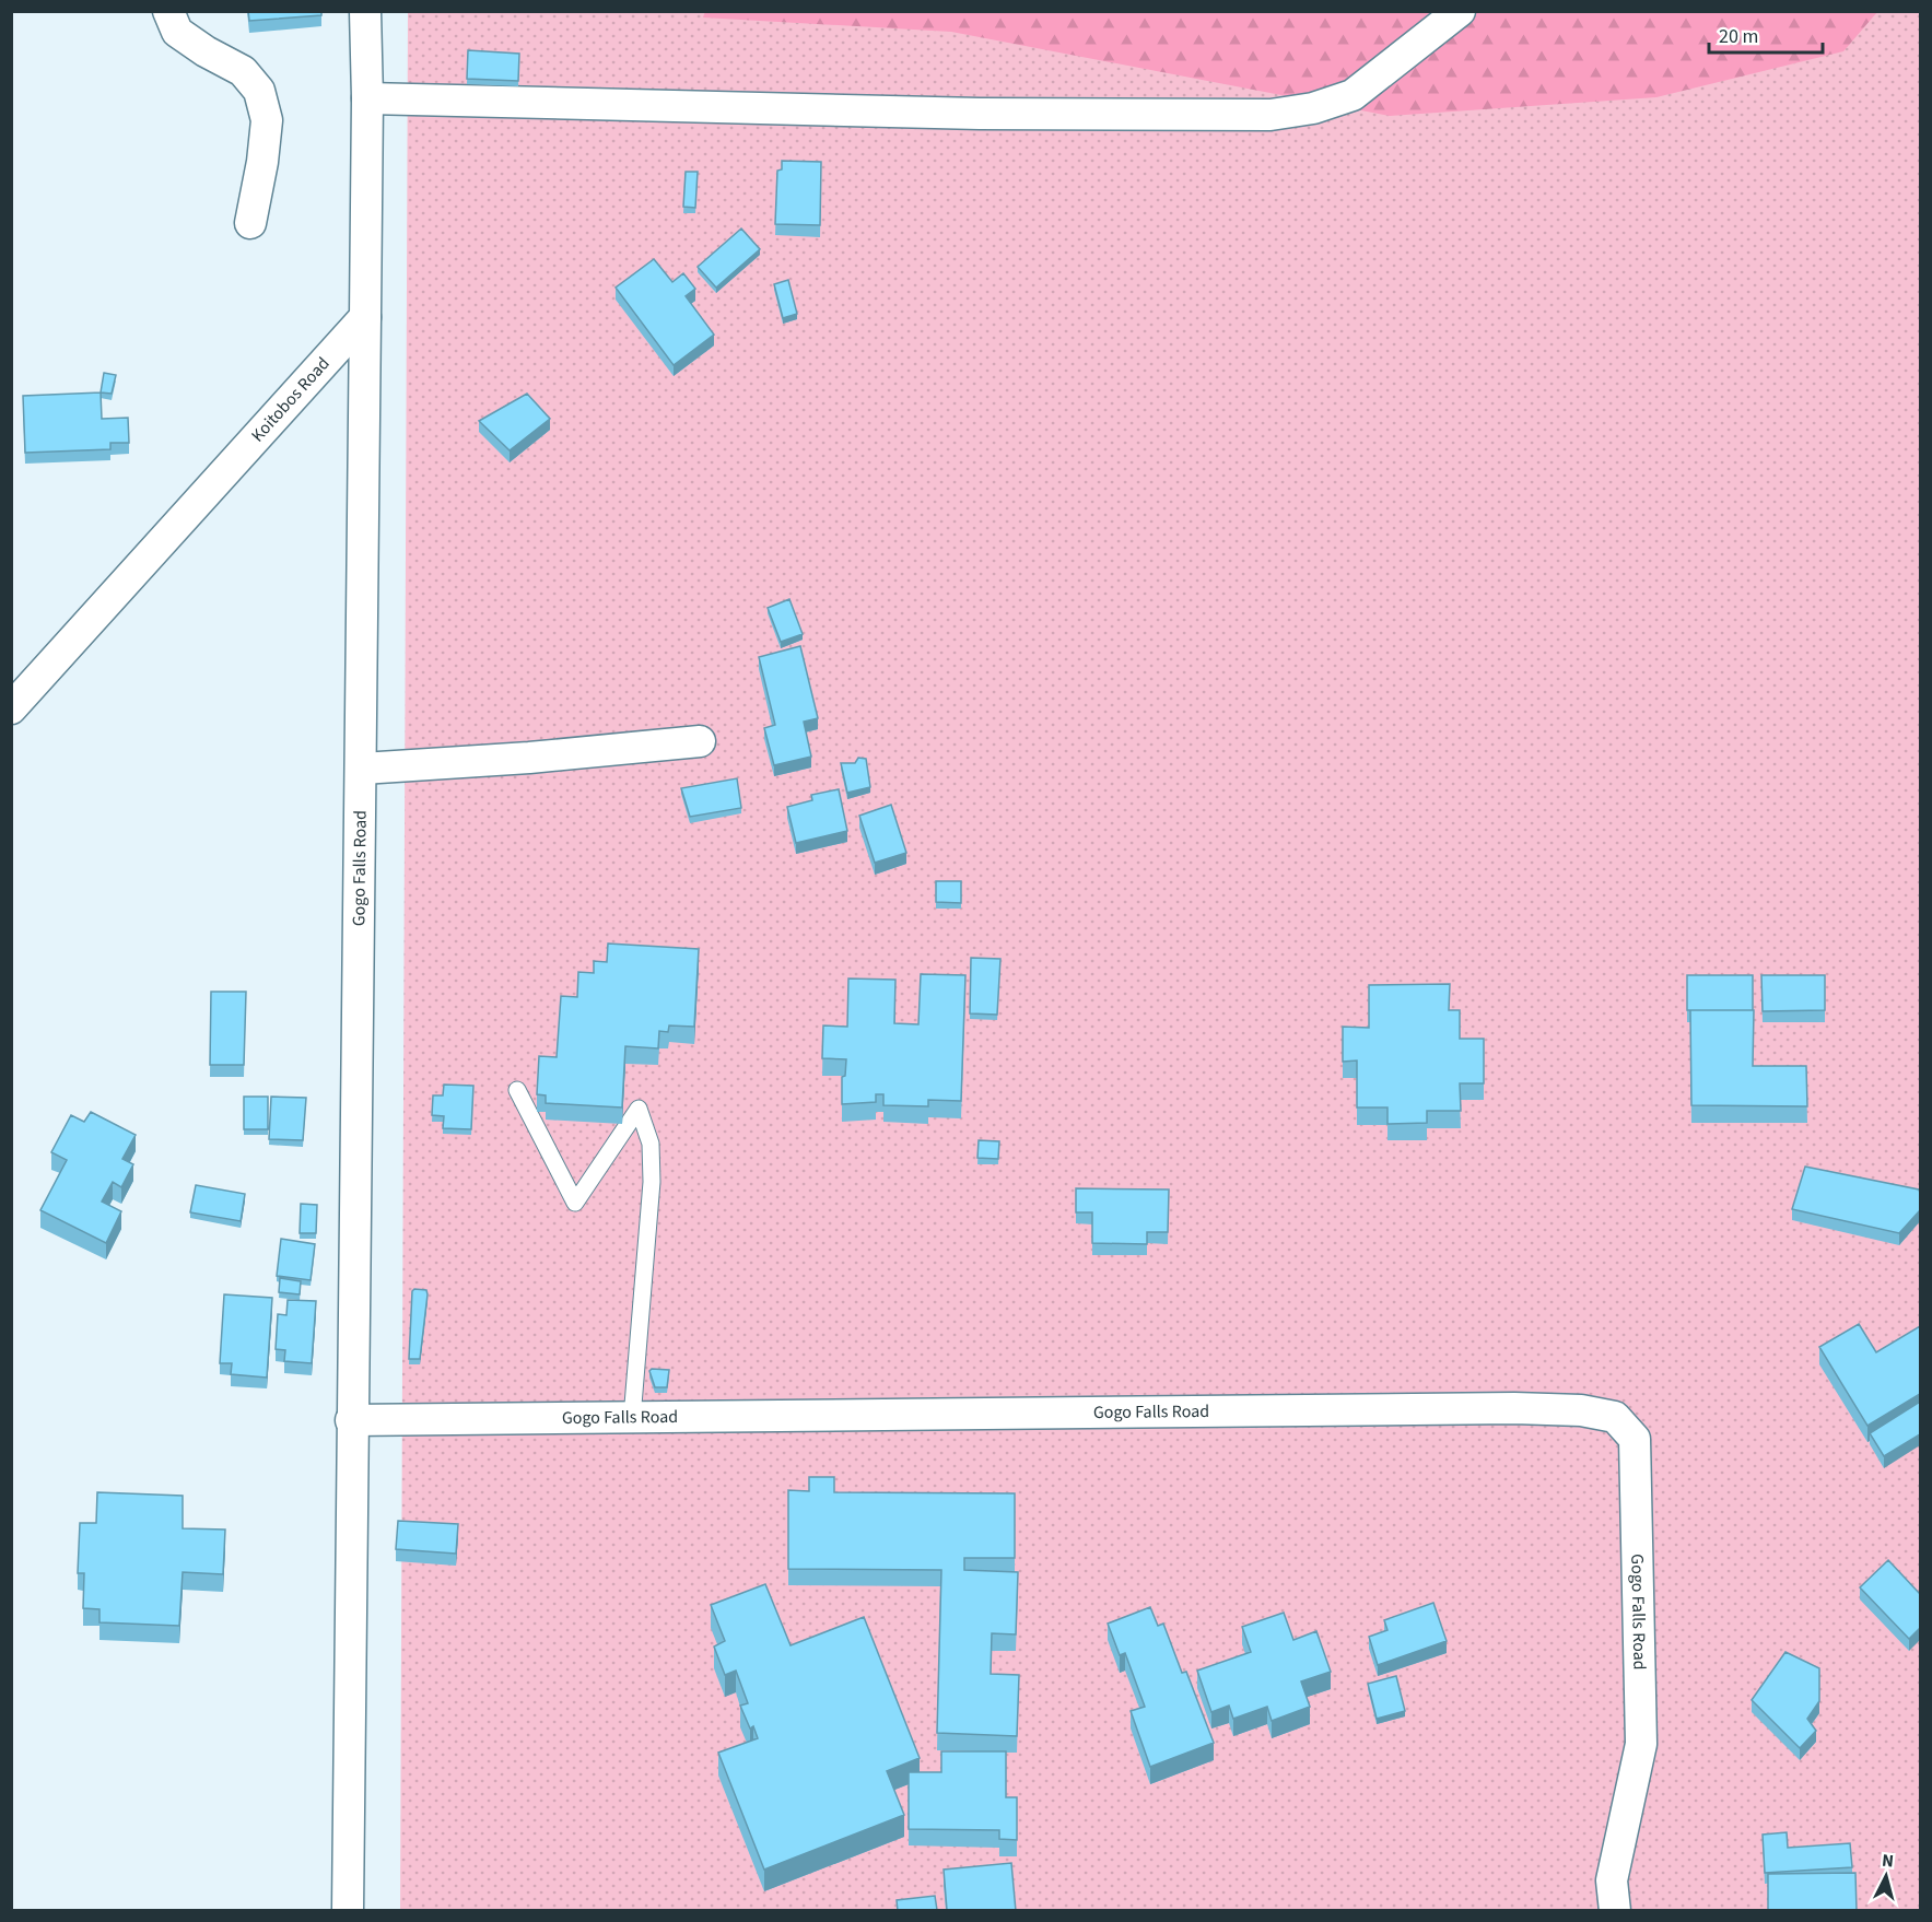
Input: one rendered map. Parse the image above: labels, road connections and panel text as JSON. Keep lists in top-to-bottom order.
{
  "streets": {
    "street": ["Koitobos Road", "Gogo Falls Road"]
  },
  "crossings": [
    ["Koitobos Road", "Gogo Falls Road"]
  ],
  "scale_bar": "20 m",
  "north": "top"
}
